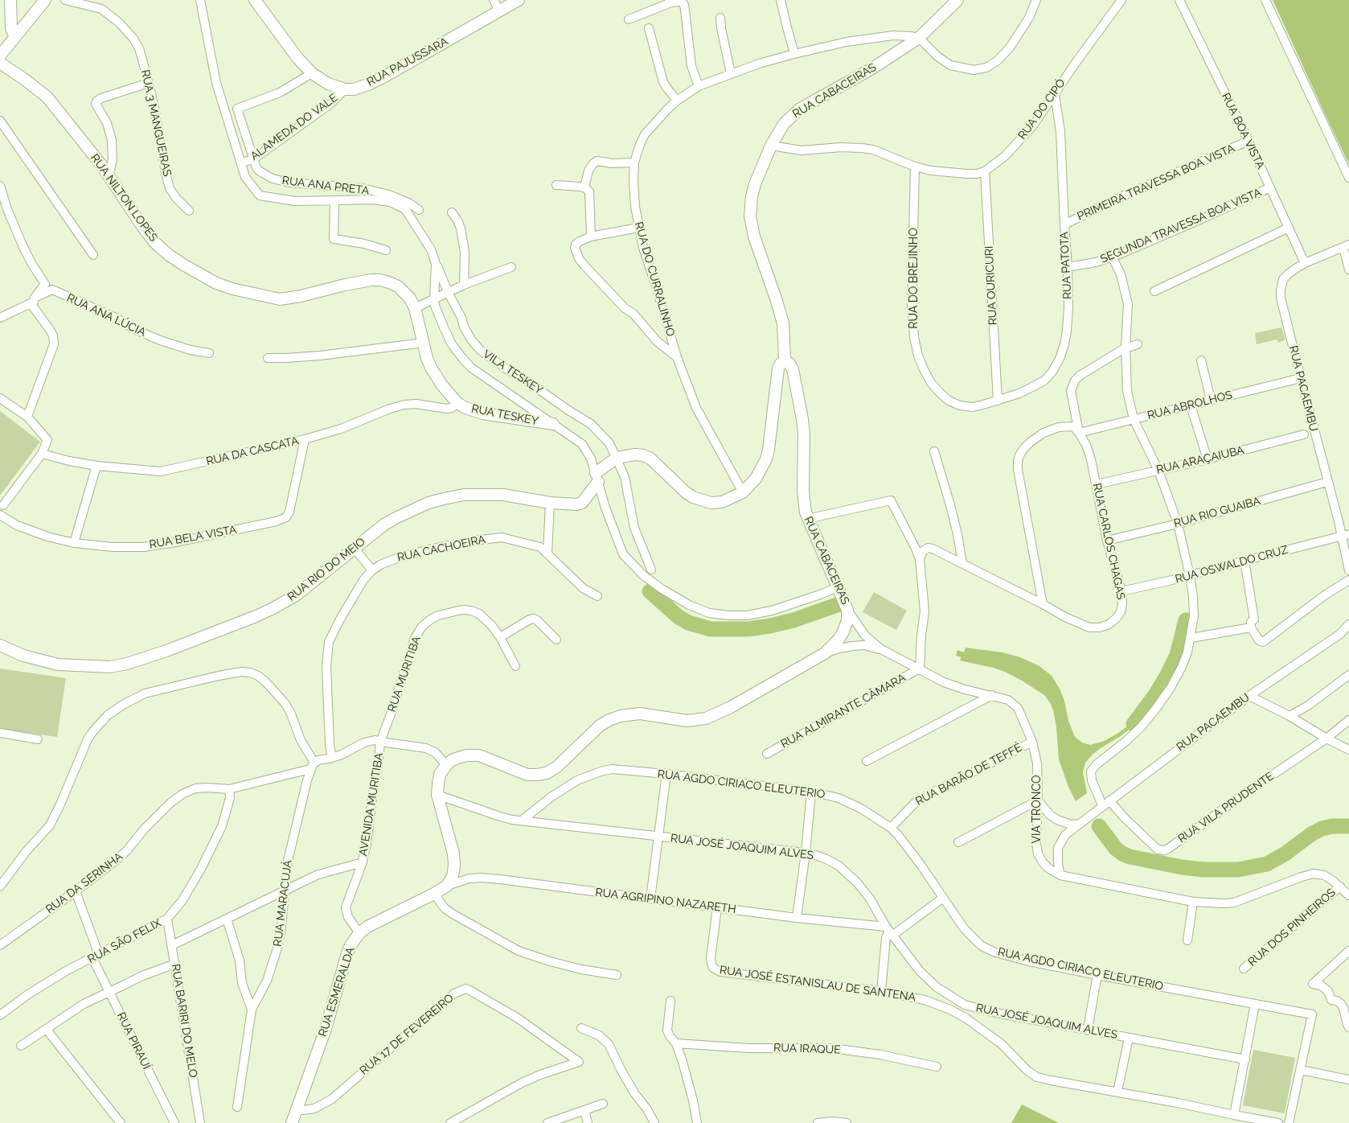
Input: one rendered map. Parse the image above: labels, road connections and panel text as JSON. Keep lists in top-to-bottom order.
{
  "streets": {
    "main road": [
      "RUA PAJUSSARA",
      "RUA CABACEIRAS",
      "RUA NILTON LOPES",
      "RUA TESKEY",
      "RUA RIO DO MEIO",
      "RUA ESMERALDA"
    ],
    "street": [
      "RUA DO CIPÓ",
      "RUA 3 MANGUEIRAS",
      "ALAMEDA DO VALE",
      "RUA BOA VISTA",
      "PRIMEIRA TRAVESSA BOA VISTA",
      "RUA ANA PRETA",
      "SEGUNDA TRAVESSA BOA VISTA",
      "RUA PATOTA",
      "RUA DO BREJINHO",
      "RUA DO CURRALINHO",
      "RUA OURICURI",
      "RUA ANA LÚCIA",
      "VILA TESKEY",
      "RUA PACAEMBU",
      "RUA ABROLHOS",
      "RUA DA CASCATA",
      "RUA ARAÇAIUBA",
      "RUA RIO GUAIBA",
      "RUA BELA VISTA",
      "RUA CARLOS CHAGAS",
      "RUA CACHOEIRA",
      "RUA OSWALDO CRUZ",
      "RUA MURITIBA",
      "RUA ALMIRANTE CÂMARA",
      "RUA BARÃO DE TEFFÉ",
      "RUA AGDO CIRIACO ELEUTERIO",
      "AVENIDA MURITIBA",
      "RUA VILA PRUDENTE",
      "VIA TRONCO",
      "RUA JOSÉ JOAQUIM ALVES",
      "RUA DA SERINHA",
      "RUA AGRIPINO NAZARETH",
      "RUA MARACUJÁ",
      "RUA DOS PINHEIROS",
      "RUA SÃO FELIX",
      "RUA JOSÉ ESTANISLAU DE SANTENA",
      "RUA BARIRI DO MELO",
      "RUA 17 DE FEVEREIRO",
      "RUA PIRAUÍ",
      "RUA IRAQUE"
    ]
  },
  "crossings": [
    ["RUA PAJUSSARA", "ALAMEDA DO VALE"],
    ["RUA CABACEIRAS", "RUA DO CURRALINHO"],
    ["RUA CABACEIRAS", "VIA TRONCO"],
    ["RUA CABACEIRAS", "RUA DA SERINHA"],
    ["RUA DO CIPÓ", "RUA PATOTA"],
    ["RUA DO CIPÓ", "RUA OURICURI"],
    ["ALAMEDA DO VALE", "RUA ANA PRETA"],
    ["ALAMEDA DO VALE", "VILA TESKEY"],
    ["RUA BOA VISTA", "PRIMEIRA TRAVESSA BOA VISTA"],
    ["RUA BOA VISTA", "SEGUNDA TRAVESSA BOA VISTA"],
    ["RUA BOA VISTA", "RUA PACAEMBU"],
    ["PRIMEIRA TRAVESSA BOA VISTA", "RUA PATOTA"],
    ["RUA NILTON LOPES", "RUA TESKEY"],
    ["RUA NILTON LOPES", "RUA DA CASCATA"],
    ["SEGUNDA TRAVESSA BOA VISTA", "RUA PATOTA"],
    ["RUA PATOTA", "RUA DO BREJINHO"],
    ["RUA PATOTA", "RUA OURICURI"],
    ["RUA DO BREJINHO", "RUA OURICURI"],
    ["RUA PACAEMBU", "RUA ABROLHOS"],
    ["RUA PACAEMBU", "RUA RIO GUAIBA"],
    ["RUA PACAEMBU", "RUA OSWALDO CRUZ"],
    ["RUA PACAEMBU", "RUA VILA PRUDENTE"],
    ["RUA PACAEMBU", "VIA TRONCO"],
    ["RUA ABROLHOS", "RUA CARLOS CHAGAS"],
    ["RUA TESKEY", "RUA DA CASCATA"],
    ["RUA DA CASCATA", "RUA BELA VISTA"],
    ["RUA ARAÇAIUBA", "RUA CARLOS CHAGAS"],
    ["RUA RIO GUAIBA", "RUA CARLOS CHAGAS"],
    ["RUA CARLOS CHAGAS", "RUA OSWALDO CRUZ"],
    ["RUA CACHOEIRA", "RUA DA SERINHA"],
    ["RUA MURITIBA", "AVENIDA MURITIBA"],
    ["RUA MURITIBA", "RUA DA SERINHA"],
    ["RUA ALMIRANTE CÂMARA", "VIA TRONCO"],
    ["RUA BARÃO DE TEFFÉ", "RUA AGDO CIRIACO ELEUTERIO"],
    ["RUA BARÃO DE TEFFÉ", "VIA TRONCO"],
    ["RUA AGDO CIRIACO ELEUTERIO", "RUA JOSÉ JOAQUIM ALVES"],
    ["AVENIDA MURITIBA", "RUA DA SERINHA"],
    ["AVENIDA MURITIBA", "RUA ESMERALDA"],
    ["VIA TRONCO", "RUA DOS PINHEIROS"],
    ["RUA JOSÉ JOAQUIM ALVES", "RUA AGRIPINO NAZARETH"],
    ["RUA DA SERINHA", "RUA MARACUJÁ"],
    ["RUA DA SERINHA", "RUA SÃO FELIX"],
    ["RUA DA SERINHA", "RUA PIRAUÍ"],
    ["RUA AGRIPINO NAZARETH", "RUA JOSÉ ESTANISLAU DE SANTENA"],
    ["RUA AGRIPINO NAZARETH", "RUA ESMERALDA"],
    ["RUA SÃO FELIX", "RUA BARIRI DO MELO"],
    ["RUA SÃO FELIX", "RUA PIRAUÍ"],
    ["RUA ESMERALDA", "RUA 17 DE FEVEREIRO"]
  ]
}
